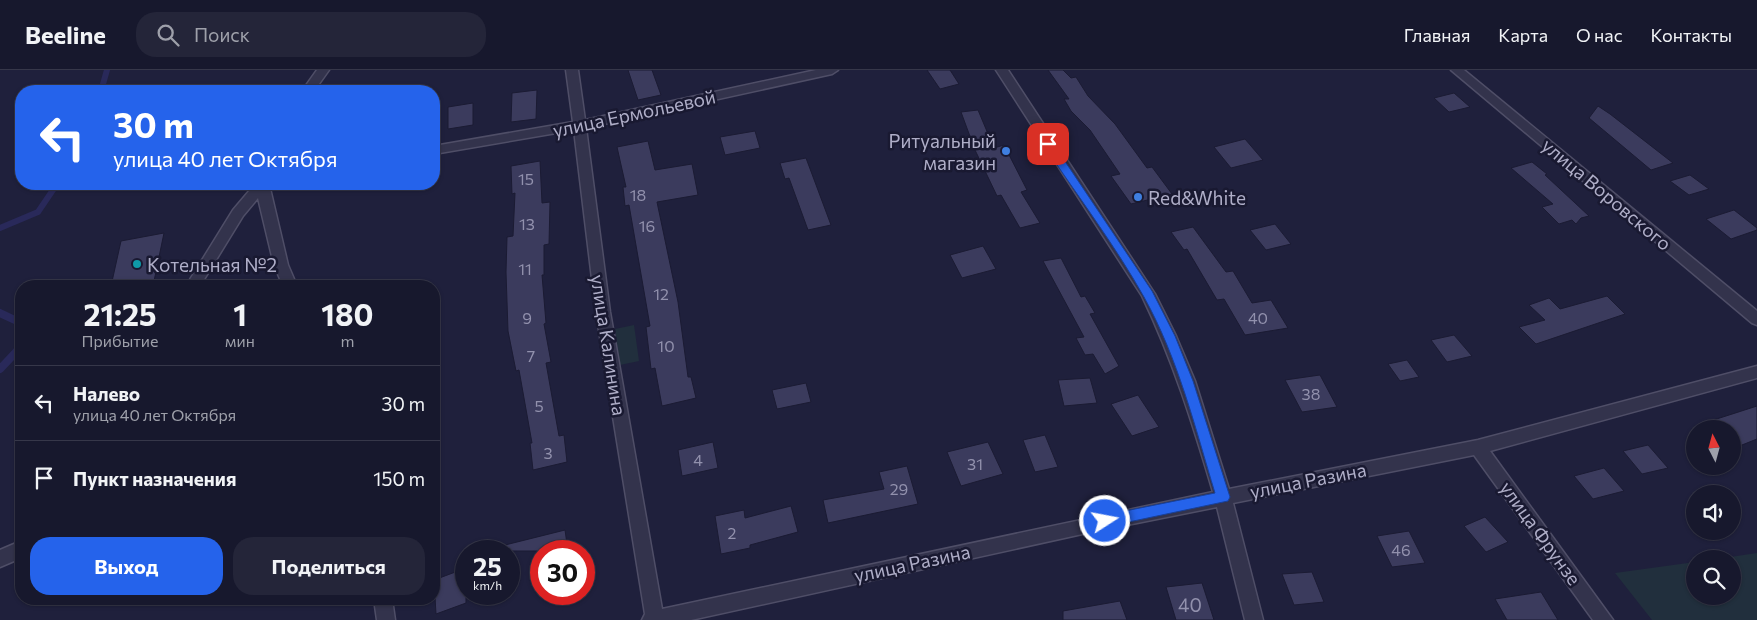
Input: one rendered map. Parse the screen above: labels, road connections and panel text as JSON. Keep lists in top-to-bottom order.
{
  "streets": {
    "street": [
      "улица Ермольевой",
      "улица Воровского",
      "улица Калинина",
      "улица Разина",
      "улица Фрунзе"
    ]
  },
  "crossings": [
    ["улица Ермольевой", "улица Калинина"],
    ["улица Калинина", "улица Разина"],
    ["улица Разина", "улица Фрунзе"]
  ],
  "places": ["Ритуальный магазин", "Red&White", "Котельная №2"],
  "house_numbers": [
    "15",
    "18",
    "13",
    "16",
    "11",
    "12",
    "9",
    "40",
    "10",
    "7",
    "38",
    "5",
    "3",
    "4",
    "31",
    "29",
    "2",
    "46",
    "40"
  ],
  "north": "top",
  "page": {
    "header": "Beeline",
    "search": "Поиск",
    "nav": [
      "Главная",
      "Карта",
      "О нас",
      "Контакты"
    ],
    "turn": ["30 m", "улица 40 лет Октября"],
    "eta": [
      "21:25",
      "Прибытие",
      "1",
      "мин",
      "180",
      "m"
    ],
    "list": [
      {
        "name": "Налево",
        "note": "улица 40 лет Октября",
        "value": "30 m"
      },
      {
        "name": "Пункт назначения",
        "value": "150 m"
      }
    ],
    "buttons": ["Выход", "Поделиться"],
    "speed": "25 km/h",
    "limit": "30"
  }
}
